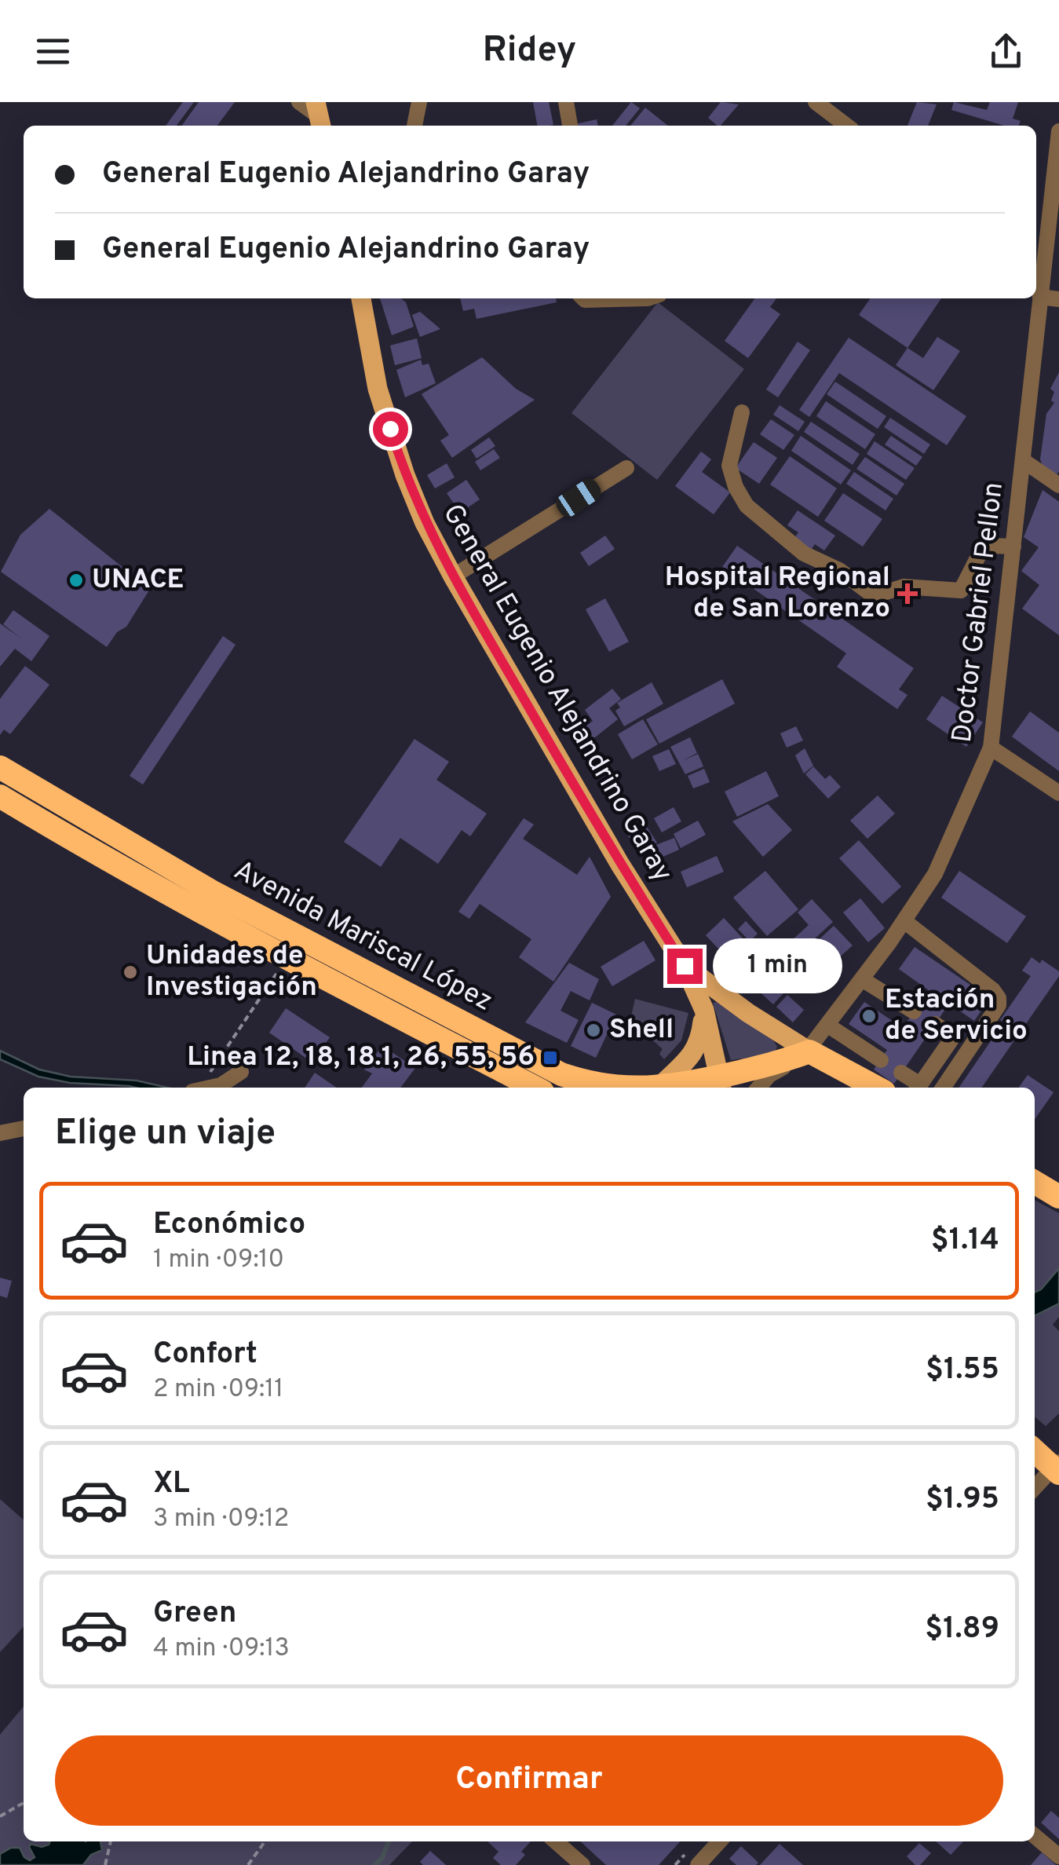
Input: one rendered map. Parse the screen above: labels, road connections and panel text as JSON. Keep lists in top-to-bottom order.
{
  "streets": {
    "highway": ["Avenida Mariscal López"],
    "main road": ["General Eugenio Alejandrino Garay"],
    "street": ["Doctor Gabriel Pellon"]
  },
  "crossings": [
    ["Doctor Gabriel Pellon", "General Eugenio Alejandrino Garay"],
    ["Doctor Gabriel Pellon", "Avenida Mariscal López"],
    ["General Eugenio Alejandrino Garay", "Avenida Mariscal López"]
  ],
  "places": {
    "other": [
      "UNACE",
      "Unidades de Investigación",
      "Estación de Servicio",
      "Shell"
    ],
    "health": ["Hospital Regional de San Lorenzo"],
    "transit": ["Linea 12, 18, 18.1, 26, 55, 56"]
  },
  "page": {
    "header": "Ridey",
    "banner": ["General Eugenio Alejandrino Garay", "General Eugenio Alejandrino Garay"],
    "bubble": "1 min",
    "heading": "Elige un viaje",
    "list": [
      {
        "name": "Económico",
        "note": "1 min · 09:10",
        "value": "$1.14"
      },
      {
        "name": "Confort",
        "note": "2 min · 09:11",
        "value": "$1.55"
      },
      {
        "name": "XL",
        "note": "3 min · 09:12",
        "value": "$1.95"
      },
      {
        "name": "Green",
        "note": "4 min · 09:13",
        "value": "$1.89"
      }
    ],
    "buttons": "Confirmar"
  }
}
